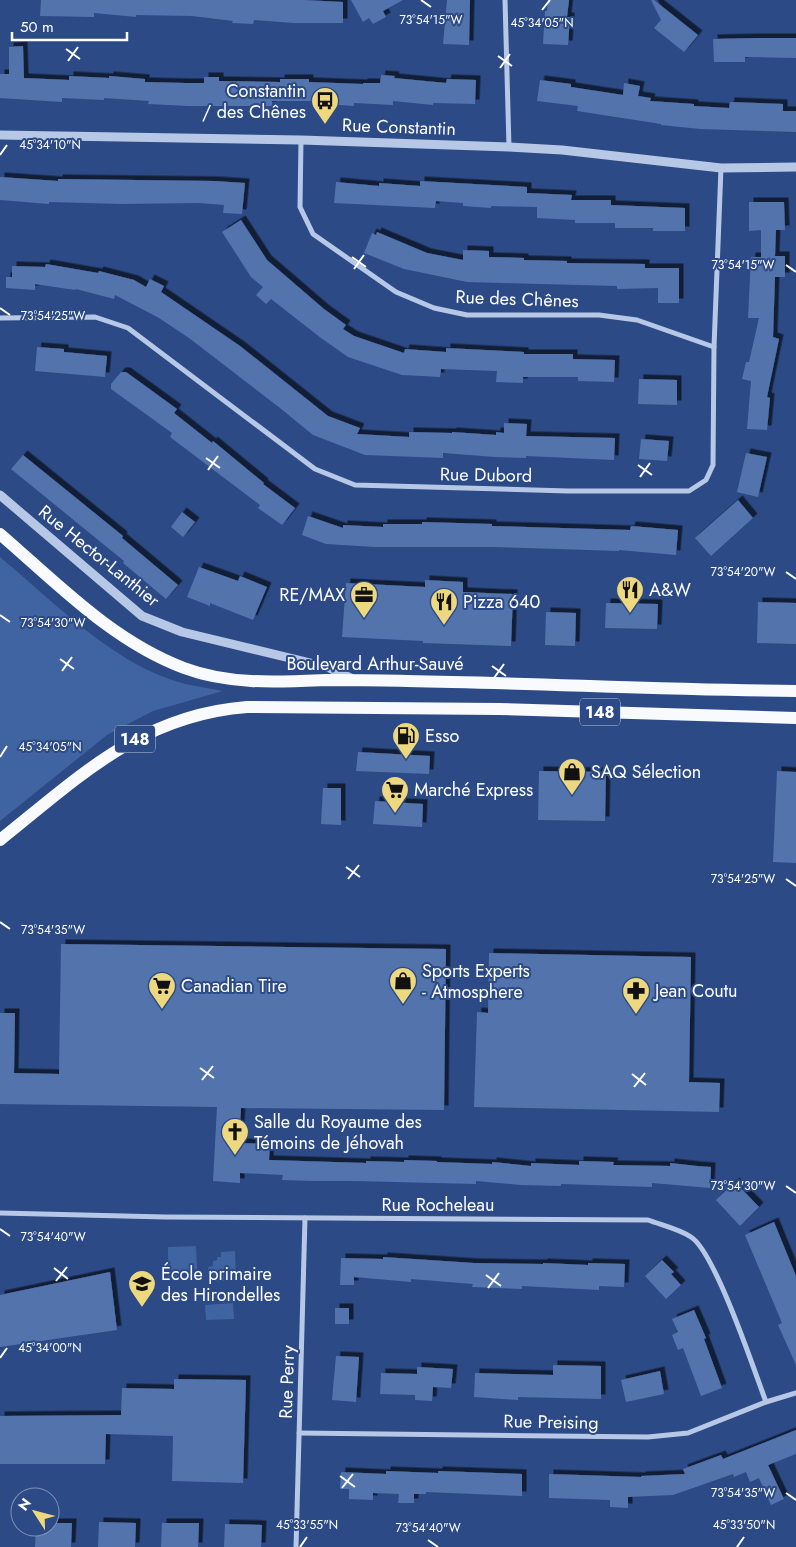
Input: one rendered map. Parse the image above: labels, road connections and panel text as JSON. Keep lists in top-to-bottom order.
{
  "streets": {
    "main road": ["Boulevard Arthur-Sauvé", "148"],
    "street": [
      "Rue Constantin",
      "Rue des Chênes",
      "Rue Dubord",
      "Rue Hector-Lanthier",
      "Rue Rocheleau",
      "Rue Perry",
      "Rue Preising"
    ]
  },
  "crossings": [
    ["Rue Constantin", "Rue des Chênes"],
    ["Rue Constantin", "Rue Dubord"],
    ["Rue des Chênes", "Rue Dubord"],
    ["Rue Hector-Lanthier", "Boulevard Arthur-Sauvé"],
    ["Rue Rocheleau", "Rue Perry"],
    ["Rue Rocheleau", "Rue Preising"],
    ["Rue Perry", "Rue Preising"]
  ],
  "places": {
    "bus stop": ["Constantin / des Chênes"],
    "restaurant": ["A&W", "Pizza 640"],
    "office": ["RE/MAX"],
    "fuel station": ["Esso"],
    "shop": ["SAQ Sélection", "Sports Experts - Atmosphere"],
    "supermarket": ["Marché Express", "Canadian Tire"],
    "pharmacy": ["Jean Coutu"],
    "church": ["Salle du Royaume des Témoins de Jéhovah"],
    "school or university": ["École primaire des Hirondelles"]
  },
  "scale_bar": "50 m",
  "north": "top left",
  "coordinates": [
    "73°54'15\"W",
    "45°34'05\"N",
    "45°34'10\"N",
    "73°54'25\"W",
    "73°54'20\"W",
    "73°54'30\"W",
    "73°54'35\"W",
    "73°54'40\"W",
    "45°34'00\"N",
    "45°33'55\"N",
    "45°33'50\"N"
  ]
}
